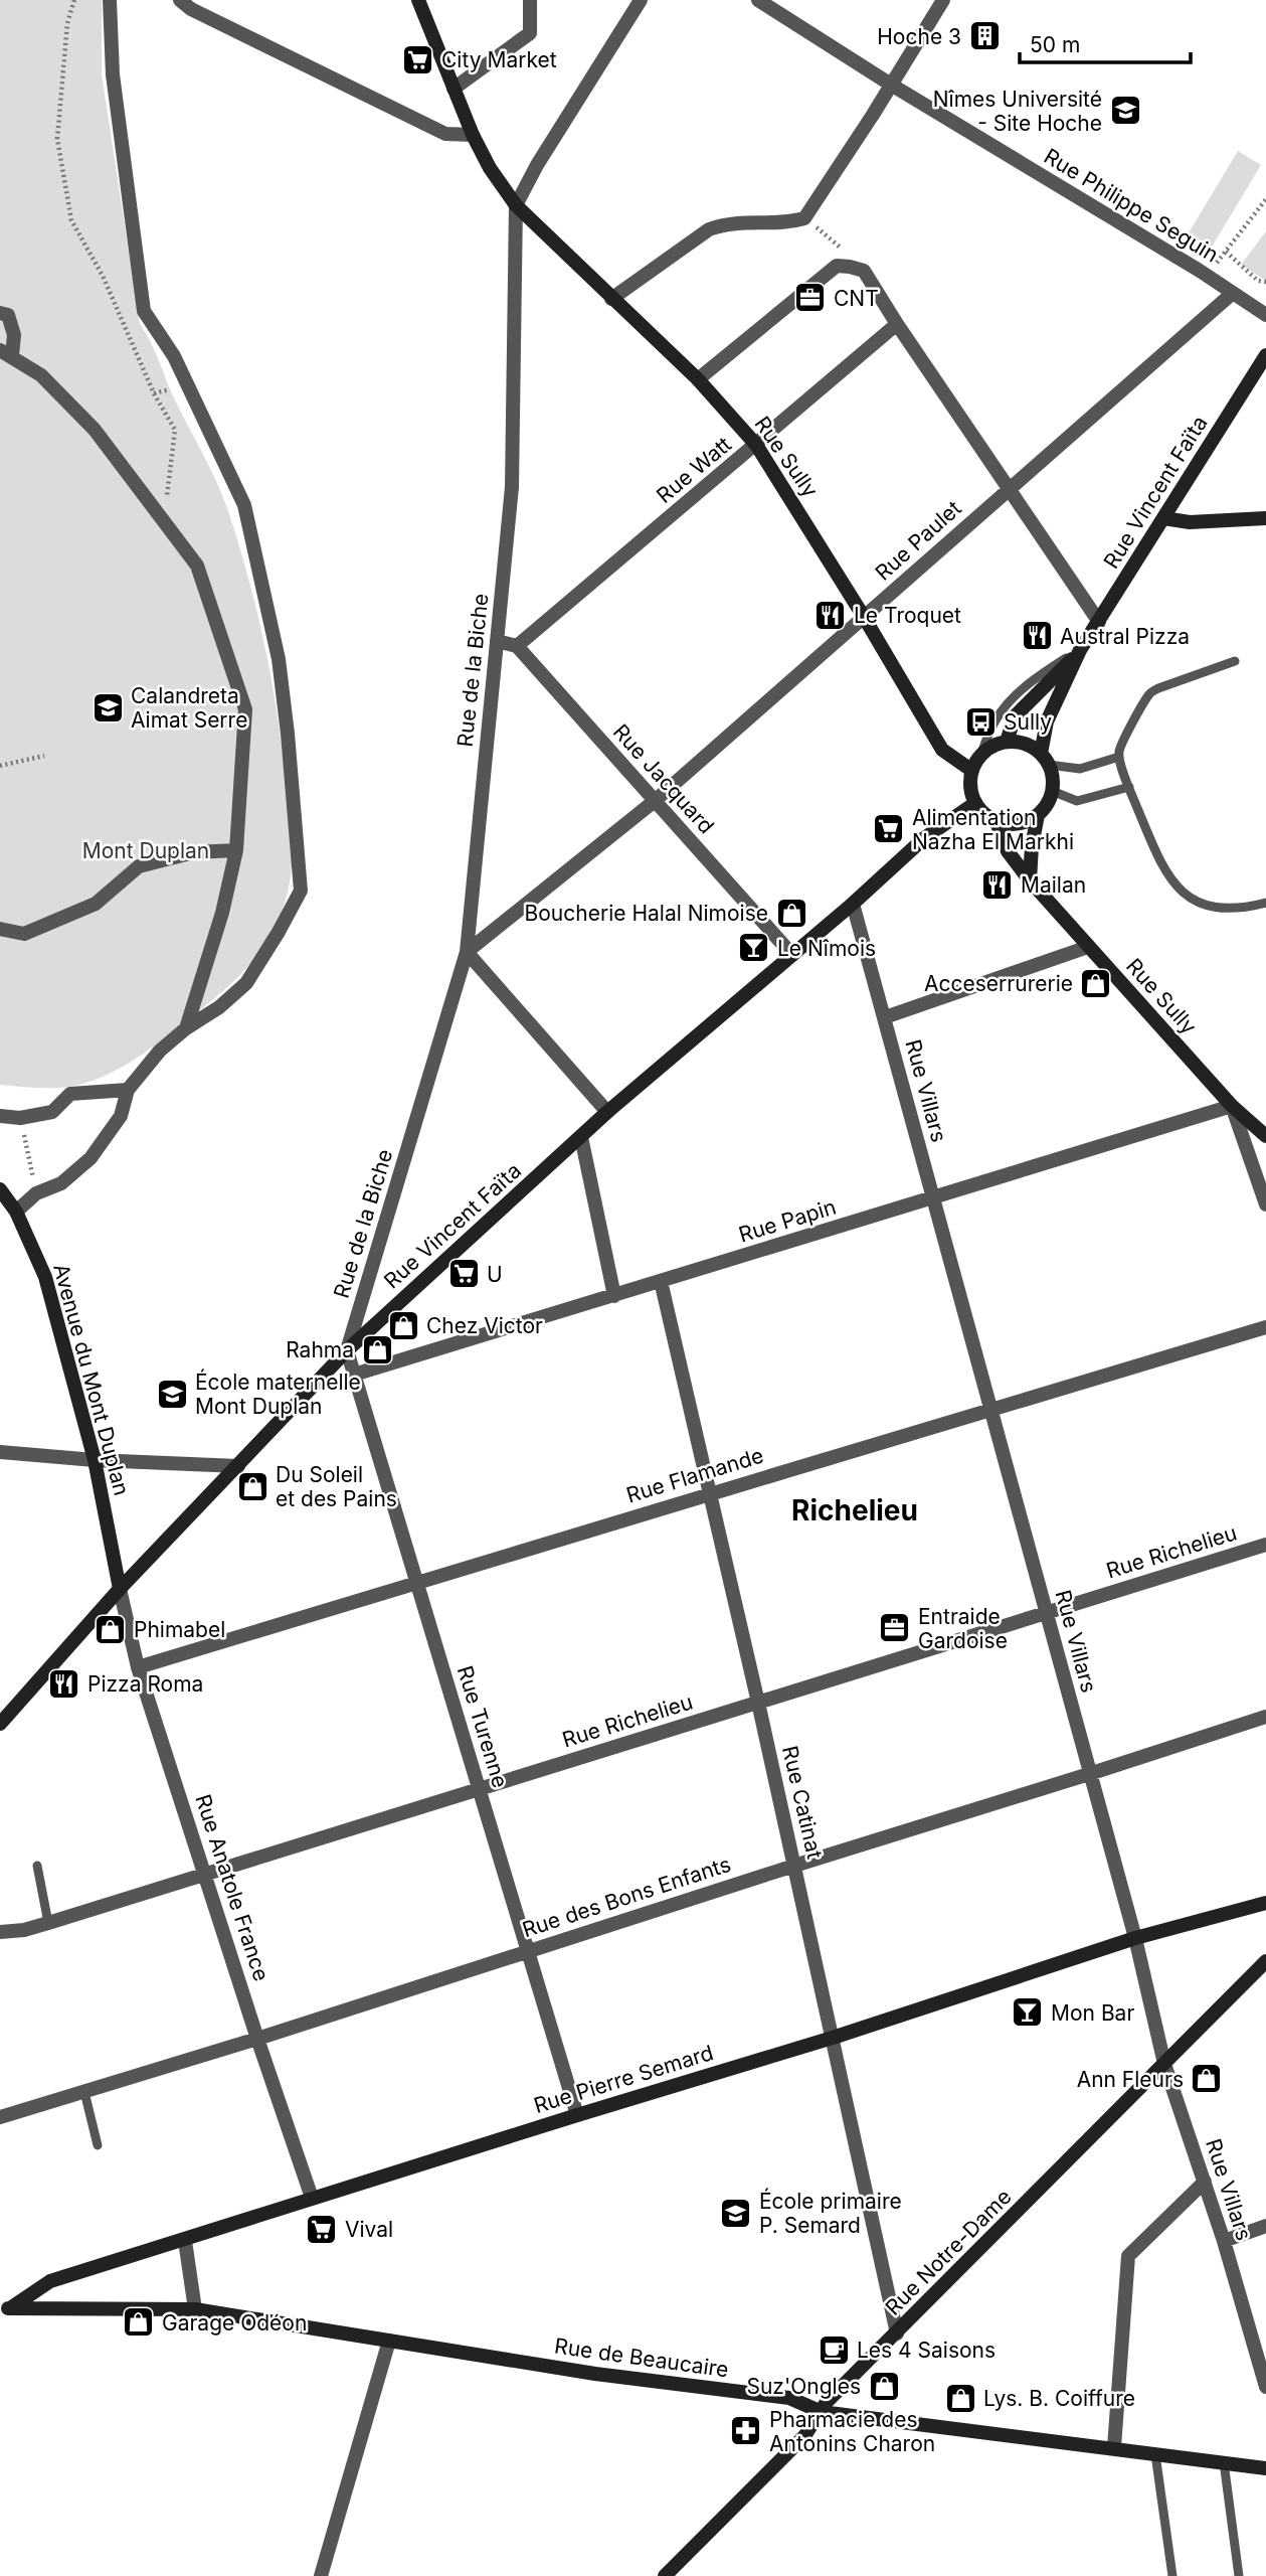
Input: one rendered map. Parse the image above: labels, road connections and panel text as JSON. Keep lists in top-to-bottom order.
{
  "streets": {
    "street": [
      "Rue Philippe Seguin",
      "Rue Sully",
      "Rue Watt",
      "Rue Vincent Faïta",
      "Rue Paulet",
      "Rue de la Biche",
      "Rue Jacquard",
      "Rue Villars",
      "Rue Papin",
      "Avenue du Mont Duplan",
      "Rue Flamande",
      "Rue Richelieu",
      "Rue Turenne",
      "Rue Catinat",
      "Rue Anatole France",
      "Rue des Bons Enfants",
      "Rue Pierre Semard",
      "Rue Notre-Dame",
      "Rue de Beaucaire"
    ]
  },
  "crossings": [
    ["Rue Philippe Seguin", "Rue Paulet"],
    ["Rue Sully", "Rue Watt"],
    ["Rue Sully", "Rue Vincent Faïta"],
    ["Rue Sully", "Rue Paulet"],
    ["Rue Sully", "Rue de la Biche"],
    ["Rue Sully", "Rue Papin"],
    ["Rue Watt", "Rue Jacquard"],
    ["Rue Vincent Faïta", "Rue de la Biche"],
    ["Rue Vincent Faïta", "Rue Jacquard"],
    ["Rue Vincent Faïta", "Rue Villars"],
    ["Rue Vincent Faïta", "Avenue du Mont Duplan"],
    ["Rue Vincent Faïta", "Rue Turenne"],
    ["Rue Vincent Faïta", "Rue Anatole France"],
    ["Rue Paulet", "Rue de la Biche"],
    ["Rue Paulet", "Rue Jacquard"],
    ["Rue de la Biche", "Rue Turenne"],
    ["Rue Villars", "Rue Papin"],
    ["Rue Villars", "Rue Flamande"],
    ["Rue Villars", "Rue Richelieu"],
    ["Rue Villars", "Rue des Bons Enfants"],
    ["Rue Villars", "Rue Pierre Semard"],
    ["Rue Villars", "Rue Notre-Dame"],
    ["Rue Papin", "Rue Turenne"],
    ["Rue Papin", "Rue Catinat"],
    ["Avenue du Mont Duplan", "Rue Anatole France"],
    ["Rue Flamande", "Rue Turenne"],
    ["Rue Flamande", "Rue Catinat"],
    ["Rue Flamande", "Rue Anatole France"],
    ["Rue Richelieu", "Rue Turenne"],
    ["Rue Richelieu", "Rue Catinat"],
    ["Rue Richelieu", "Rue Anatole France"],
    ["Rue Turenne", "Rue des Bons Enfants"],
    ["Rue Turenne", "Rue Pierre Semard"],
    ["Rue Catinat", "Rue des Bons Enfants"],
    ["Rue Catinat", "Rue Pierre Semard"],
    ["Rue Catinat", "Rue Notre-Dame"],
    ["Rue Anatole France", "Rue des Bons Enfants"],
    ["Rue Anatole France", "Rue Pierre Semard"],
    ["Rue Pierre Semard", "Rue de Beaucaire"],
    ["Rue Notre-Dame", "Rue de Beaucaire"]
  ],
  "districts": ["Richelieu"],
  "parks": ["Mont Duplan"],
  "places": {
    "building": ["Hoche 3"],
    "supermarket": [
      "City Market",
      "Alimentation Nazha El Markhi",
      "U",
      "Vival"
    ],
    "school or university": [
      "Nîmes Université - Site Hoche",
      "Calandreta Aimat Serre",
      "École maternelle Mont Duplan",
      "École primaire P. Semard"
    ],
    "office": ["CNT", "Entraide Gardoise"],
    "restaurant": [
      "Le Troquet",
      "Austral Pizza",
      "Mailan",
      "Pizza Roma"
    ],
    "bus stop": ["Sully"],
    "shop": [
      "Boucherie Halal Nimoise",
      "Acceserrurerie",
      "Chez Victor",
      "Rahma",
      "Du Soleil et des Pains",
      "Phimabel",
      "Ann Fleurs",
      "Garage Odéon",
      "Suz'Ongles",
      "Lys. B. Coiffure"
    ],
    "bar": ["Le Nîmois", "Mon Bar"],
    "cafe": ["Les 4 Saisons"],
    "pharmacy": ["Pharmacie des Antonins Charon"]
  },
  "scale_bar": "50 m"
}
